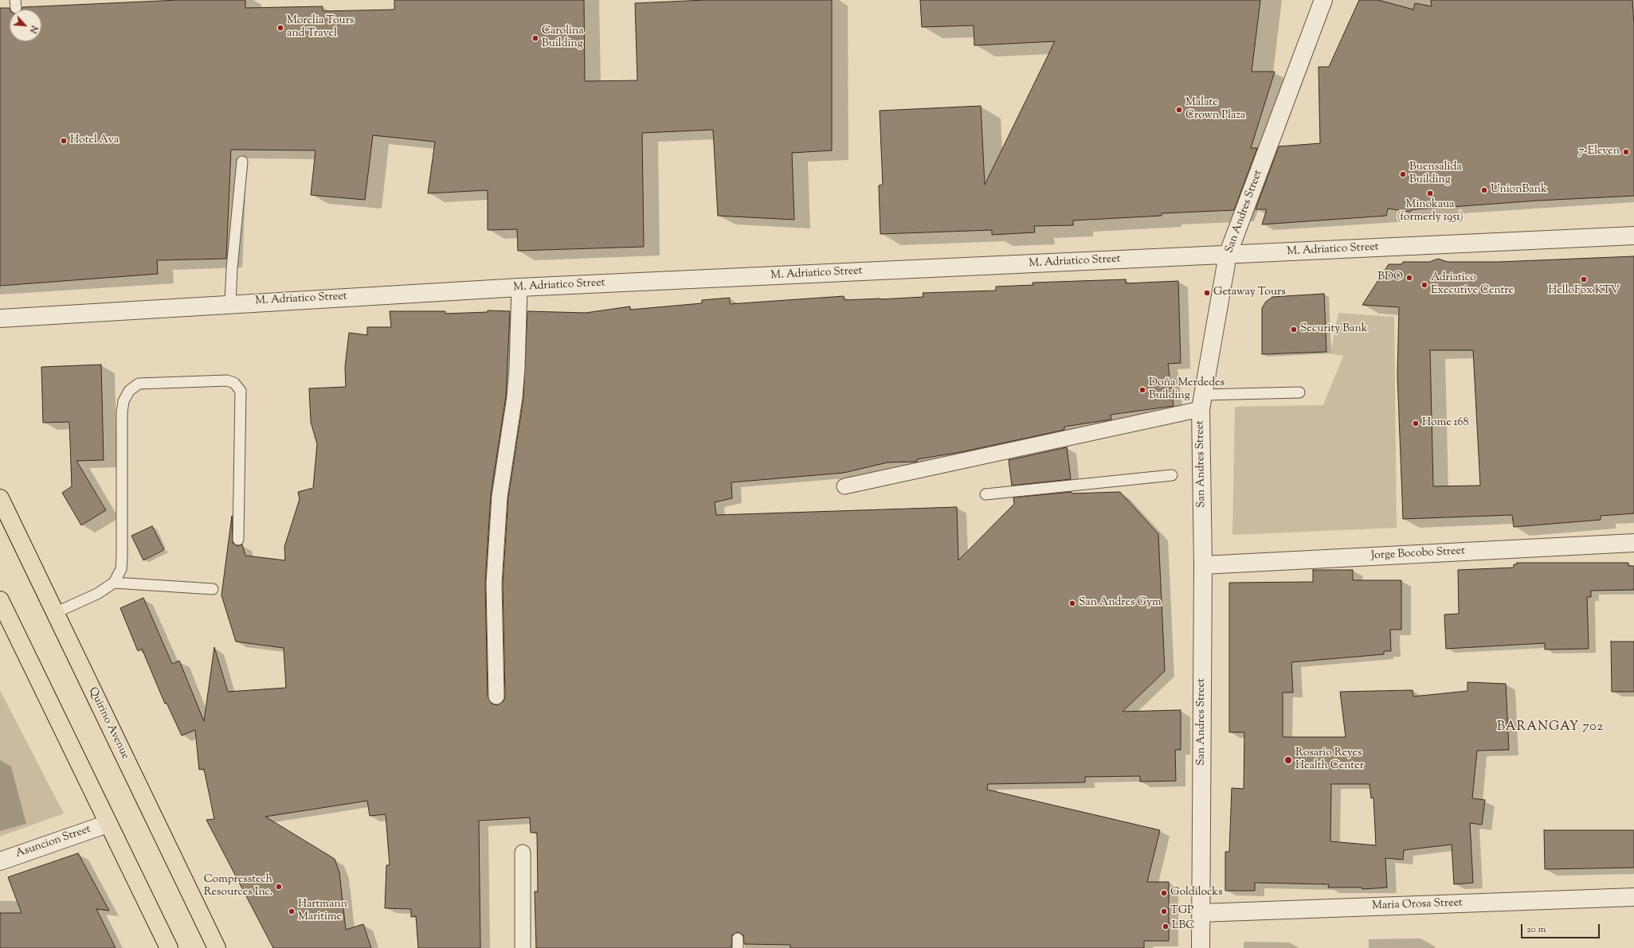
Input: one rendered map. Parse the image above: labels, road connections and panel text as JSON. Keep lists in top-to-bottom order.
{
  "streets": {
    "main road": ["Quirino Avenue"],
    "street": [
      "San Andres Street",
      "M. Adriatico Street",
      "Jorge Bocobo Street",
      "Asuncion Street",
      "Maria Orosa Street"
    ]
  },
  "crossings": [
    ["San Andres Street", "M. Adriatico Street"],
    ["San Andres Street", "Jorge Bocobo Street"],
    ["San Andres Street", "Maria Orosa Street"]
  ],
  "districts": ["BARANGAY 702"],
  "places": [
    "Morelia Tours and Travel",
    "Carolina Building",
    "Malate Crown Plaza",
    "Hotel Ava",
    "7-Eleven",
    "Buensalida Building",
    "UnionBank",
    "Minokaua (formerly 1951)",
    "BDO",
    "HelloFox KTV",
    "Adriatico Executive Centre",
    "Getaway Tours",
    "Security Bank",
    "Doña Merdedes Building",
    "Home 168",
    "San Andres Gym",
    "Rosario Reyes Health Center",
    "Compresstech Resources Inc.",
    "Goldilocks",
    "Hartmann Maritime",
    "TGP",
    "LBC"
  ],
  "scale_bar": "20 m",
  "north": "bottom right"
}
